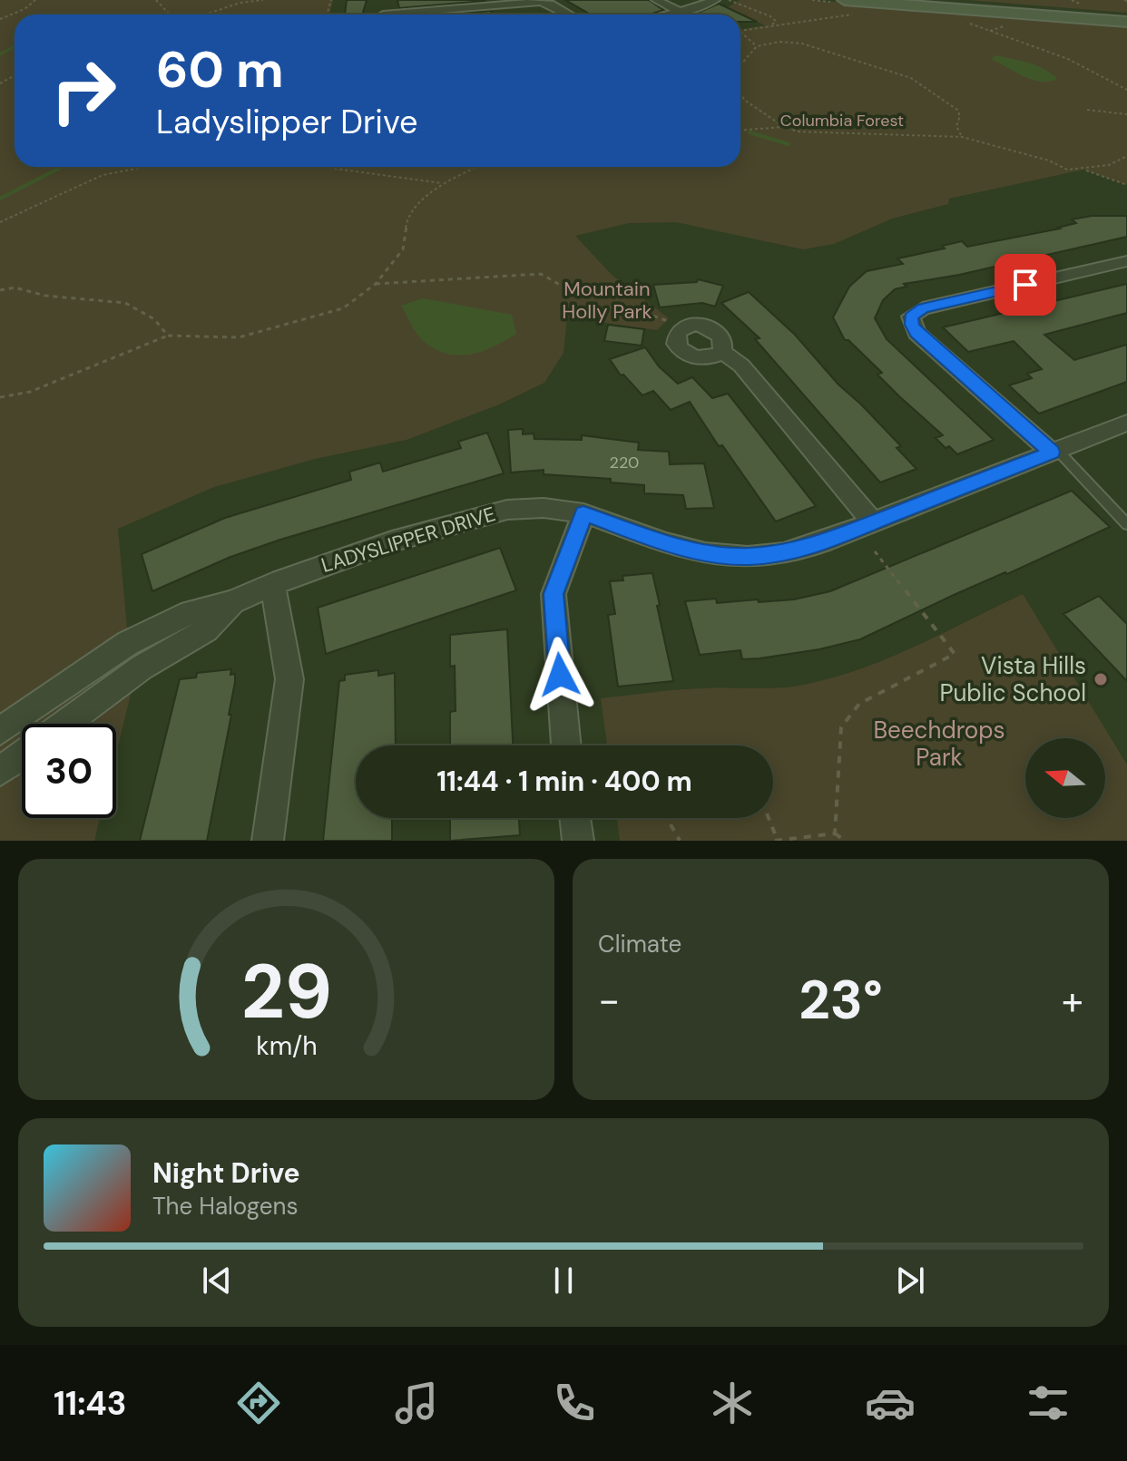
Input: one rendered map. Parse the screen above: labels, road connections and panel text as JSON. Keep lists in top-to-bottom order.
{
  "streets": {
    "street": ["LADYSLIPPER DRIVE"]
  },
  "parks": ["Columbia Forest", "Mountain Holly Park", "Beechdrops Park"],
  "places": ["Vista Hills Public School"],
  "house_numbers": ["220"],
  "north": "left",
  "page": {
    "turn": ["60 m", "Ladyslipper Drive"],
    "limit": "30",
    "trip": "11:44 · 1 min · 400 m",
    "tile": "Climate",
    "heat": ["−", "23°", "+"],
    "song": ["Night Drive", "The Halogens"],
    "tabs": "11:43",
    "gauge": ["29", "km/h"]
  }
}
